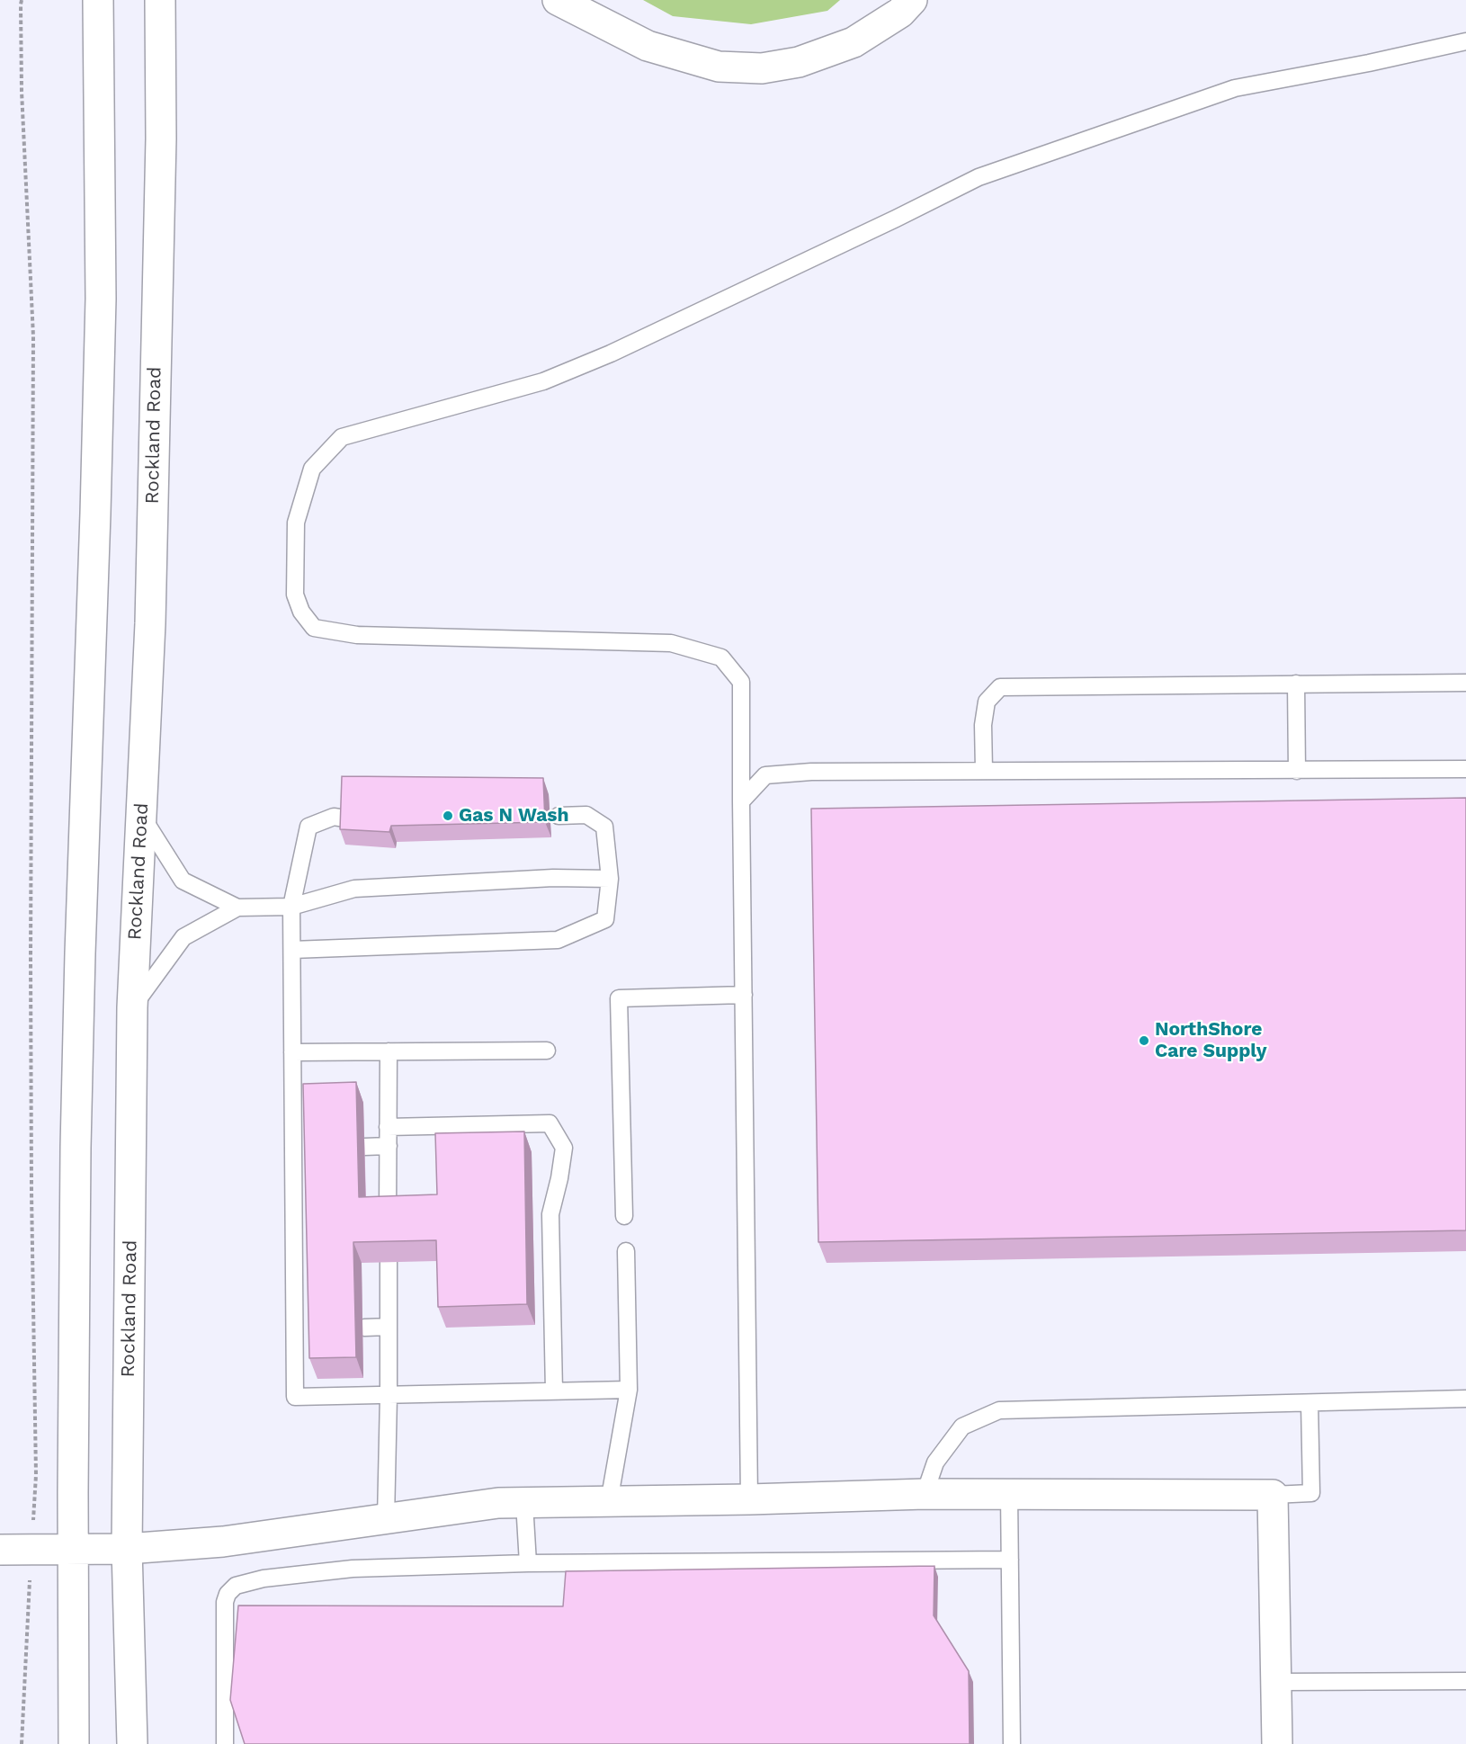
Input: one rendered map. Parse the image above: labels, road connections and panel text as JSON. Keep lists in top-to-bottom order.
{
  "streets": {
    "main road": ["Rockland Road"]
  },
  "places": ["Gas N Wash", "NorthShore Care Supply"]
}
